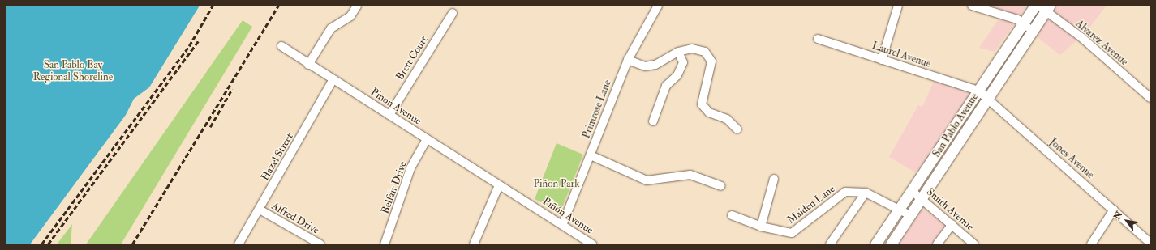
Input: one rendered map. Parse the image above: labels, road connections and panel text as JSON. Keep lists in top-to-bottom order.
{
  "streets": {
    "main road": ["San Pablo Avenue"],
    "street": [
      "Alvarez Avenue",
      "Laurel Avenue",
      "Brett Court",
      "Pinon Avenue",
      "Primrose Lane",
      "Hazel Street",
      "Jones Avenue",
      "Belfair Drive",
      "Maiden Lane",
      "Smith Avenue",
      "Piñón Avenue",
      "Alfred Drive"
    ]
  },
  "crossings": [
    ["Alvarez Avenue", "San Pablo Avenue"],
    ["Laurel Avenue", "San Pablo Avenue"],
    ["Laurel Avenue", "Jones Avenue"],
    ["Brett Court", "Pinon Avenue"],
    ["Pinon Avenue", "Hazel Street"],
    ["Pinon Avenue", "Belfair Drive"],
    ["Pinon Avenue", "Piñón Avenue"],
    ["Primrose Lane", "Piñón Avenue"],
    ["San Pablo Avenue", "Jones Avenue"],
    ["San Pablo Avenue", "Maiden Lane"],
    ["San Pablo Avenue", "Smith Avenue"],
    ["Hazel Street", "Alfred Drive"]
  ],
  "parks": ["San Pablo Bay Regional Shoreline", "Piñon Park"],
  "north": "top left"
}
